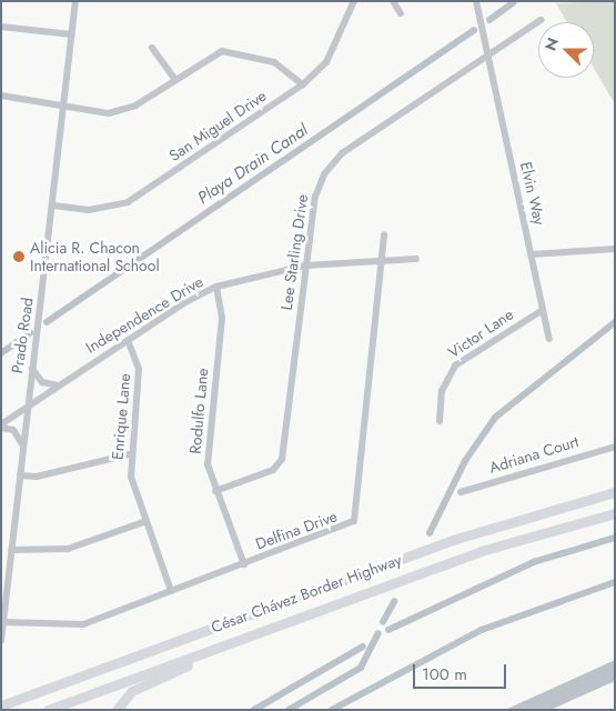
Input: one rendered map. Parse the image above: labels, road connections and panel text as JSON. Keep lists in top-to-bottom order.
{
  "streets": {
    "highway": ["César Chávez Border Highway"],
    "street": [
      "San Miguel Drive",
      "Elvin Way",
      "Lee Starling Drive",
      "Independence Drive",
      "Victor Lane",
      "Prado Road",
      "Rodulfo Lane",
      "Enrique Lane",
      "Adriana Court",
      "Delfina Drive"
    ]
  },
  "crossings": [
    ["San Miguel Drive", "Prado Road"],
    ["Elvin Way", "Lee Starling Drive"],
    ["Elvin Way", "Victor Lane"],
    ["Lee Starling Drive", "Independence Drive"],
    ["Lee Starling Drive", "Rodulfo Lane"],
    ["Independence Drive", "Prado Road"],
    ["Independence Drive", "Rodulfo Lane"],
    ["Independence Drive", "Enrique Lane"],
    ["Independence Drive", "Delfina Drive"],
    ["Prado Road", "Delfina Drive"],
    ["Rodulfo Lane", "Delfina Drive"],
    ["Enrique Lane", "Delfina Drive"]
  ],
  "water": ["Playa Drain Canal"],
  "places": ["Alicia R. Chacon International School"],
  "scale_bar": "100 m",
  "north": "left"
}
